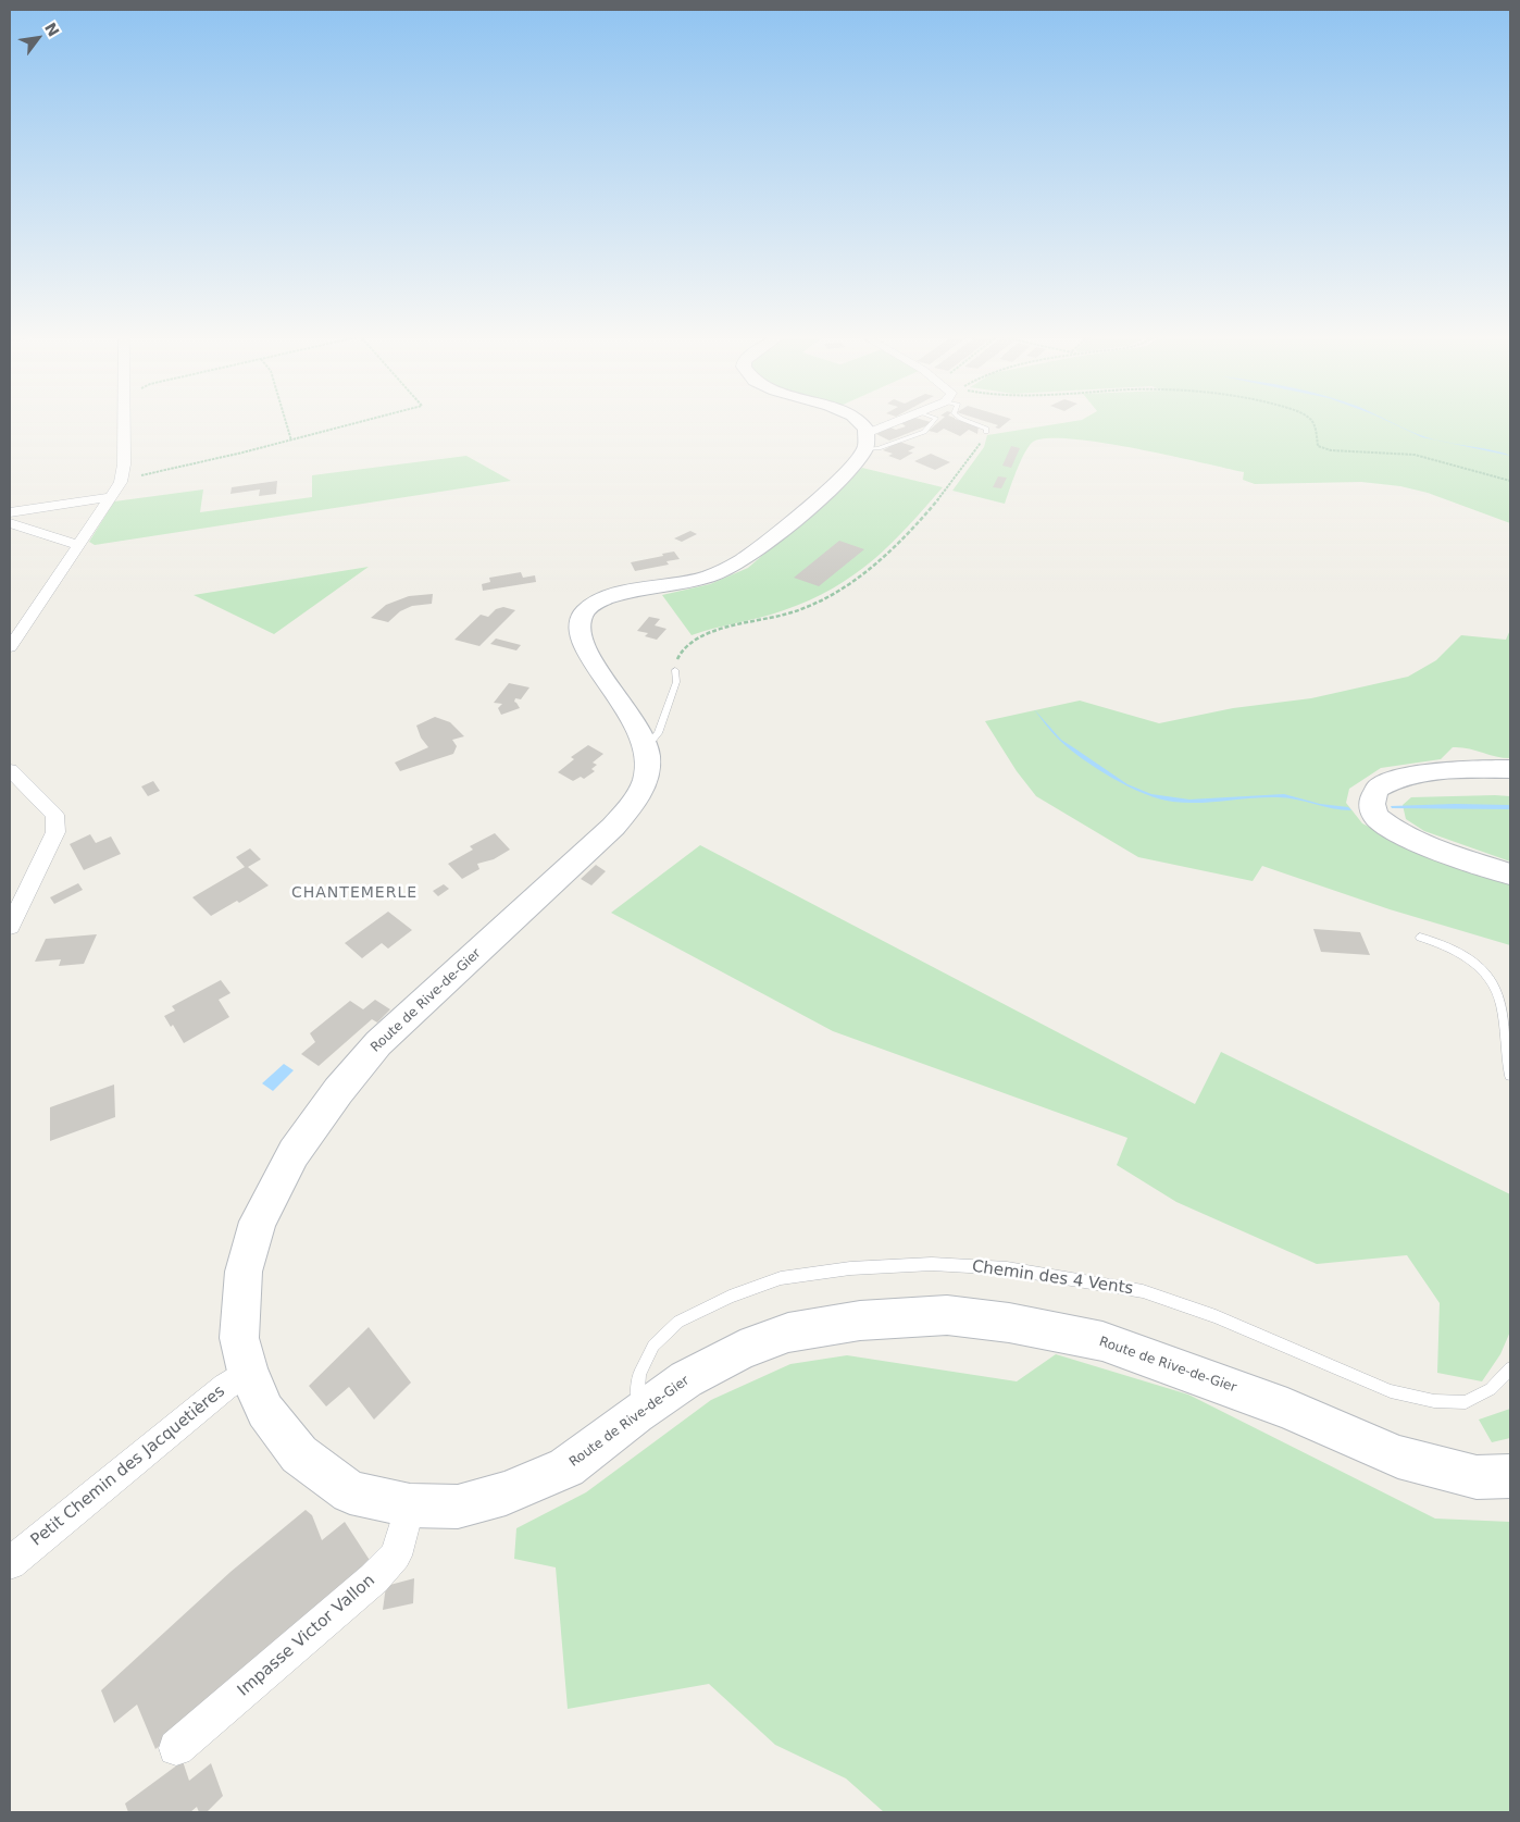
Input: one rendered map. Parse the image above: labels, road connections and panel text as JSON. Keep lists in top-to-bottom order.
{
  "streets": {
    "main road": ["Route de Rive-de-Gier"],
    "street": ["Petit Chemin des Jacquetières", "Impasse Victor Vallon"],
    "lane": ["Chemin des 4 Vents"]
  },
  "crossings": [
    ["Route de Rive-de-Gier", "Chemin des 4 Vents"],
    ["Route de Rive-de-Gier", "Petit Chemin des Jacquetières"],
    ["Route de Rive-de-Gier", "Impasse Victor Vallon"]
  ],
  "districts": ["CHANTEMERLE"],
  "north": "top right"
}
